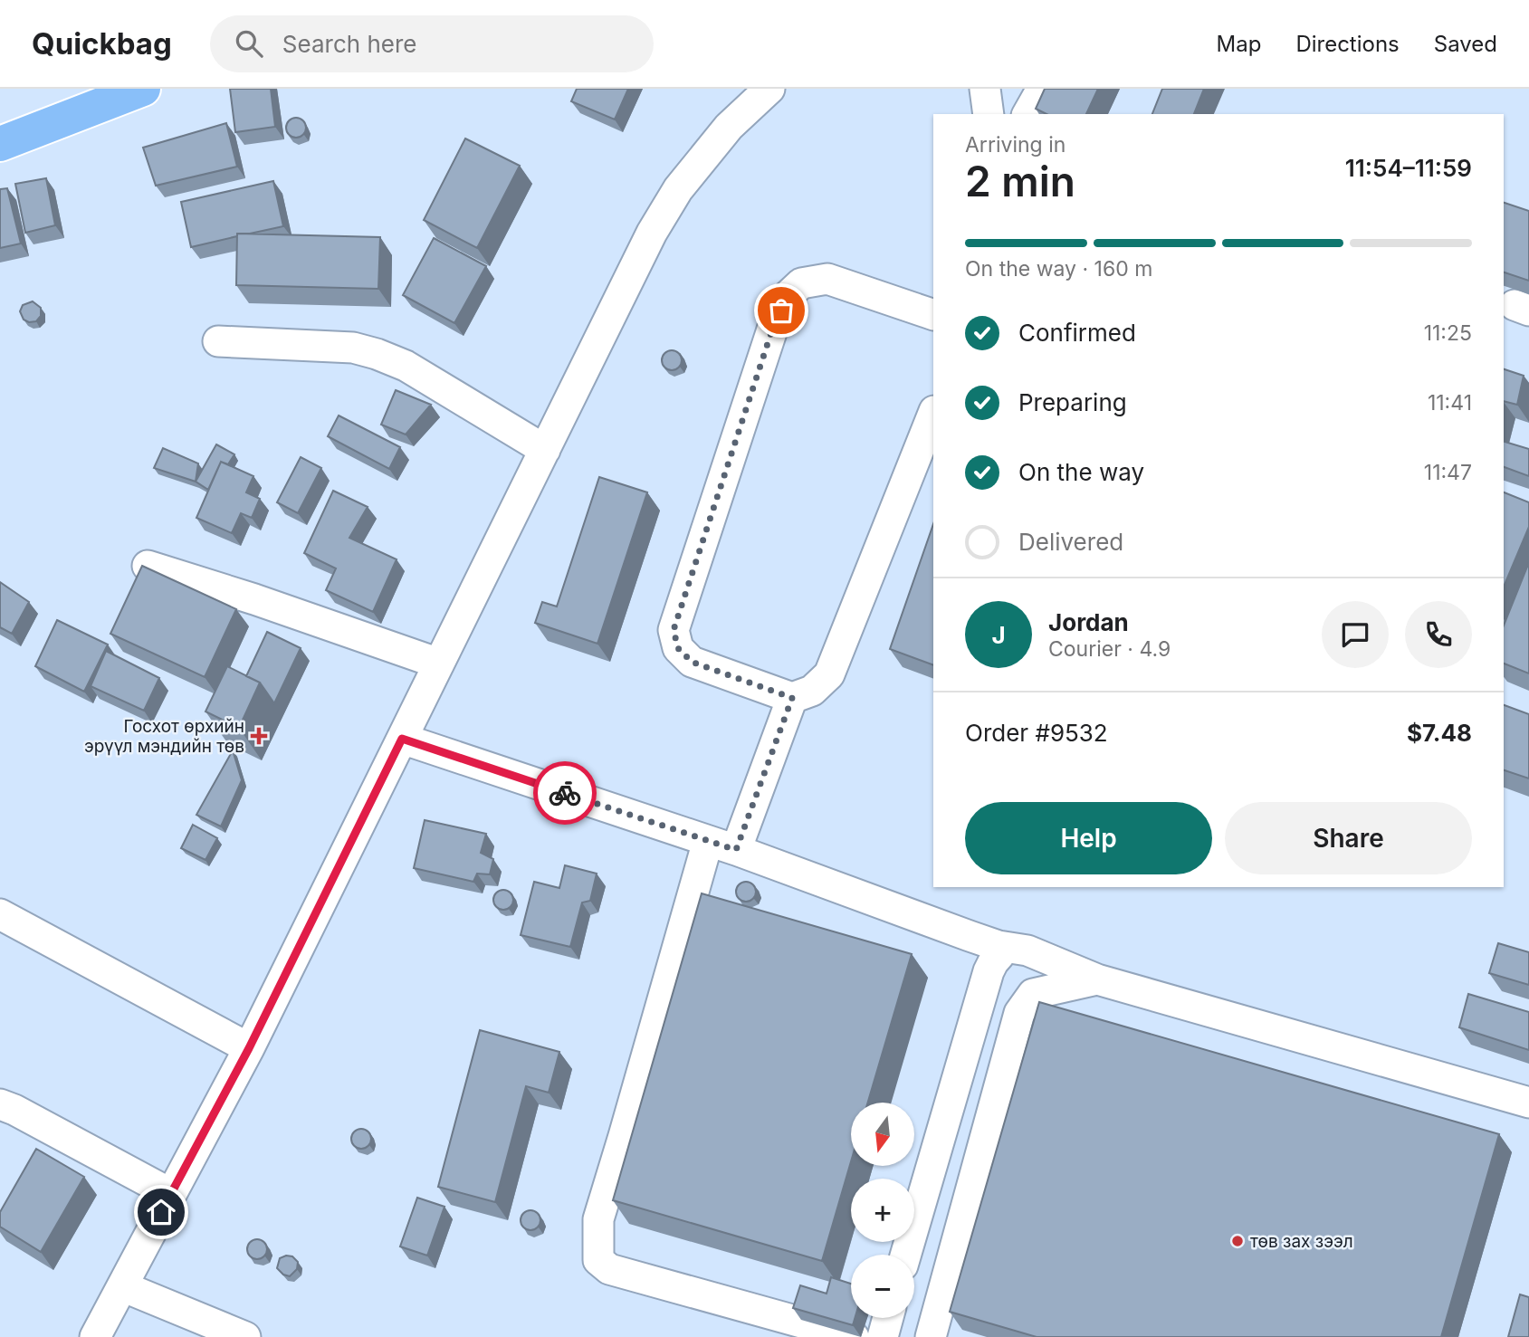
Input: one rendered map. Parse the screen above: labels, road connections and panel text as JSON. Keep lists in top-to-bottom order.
{
  "places": {
    "health": ["Госхот өрхийн эрүүл мэндийн төв"],
    "other": ["төв зах зээл"]
  },
  "north": "bottom",
  "page": {
    "header": "Quickbag",
    "search": "Search here",
    "nav": ["Map", "Directions", "Saved"],
    "heading": ["2 min", "Arriving in", "11:54–11:59"],
    "panel": [
      "Jordan",
      "Courier · 4.9",
      "Order #9532",
      "$7.48"
    ],
    "bar": "On the way · 160 m",
    "list": [
      ["Confirmed", "11:25"],
      ["Preparing", "11:41"],
      ["On the way", "11:47"],
      "Delivered"
    ],
    "round": "J",
    "buttons": ["Help", "Share"],
    "map_buttons": ["+", "−"]
  }
}
